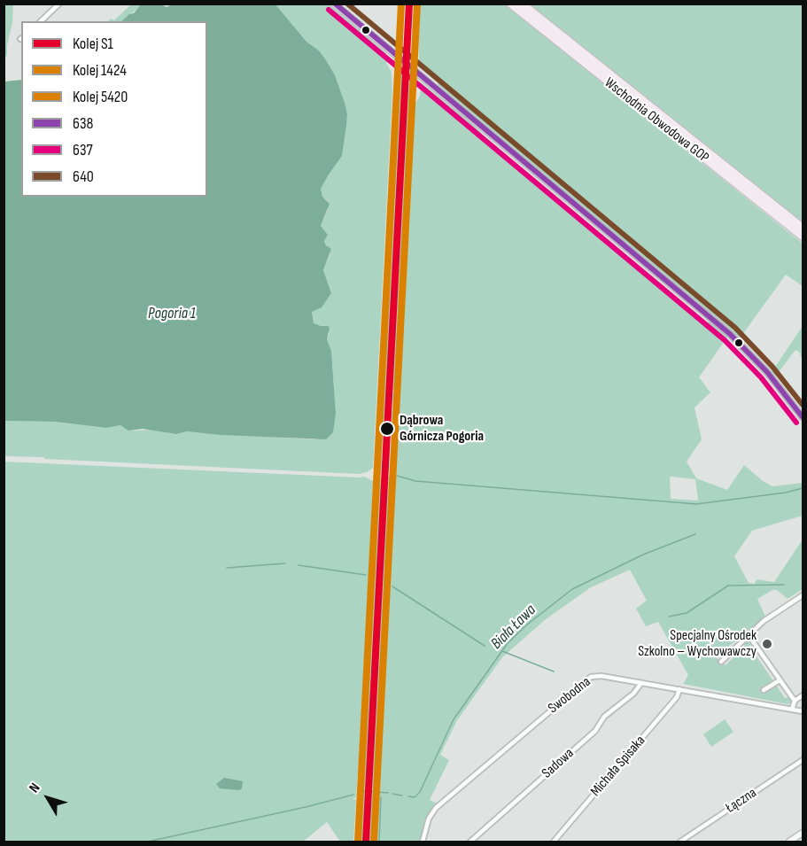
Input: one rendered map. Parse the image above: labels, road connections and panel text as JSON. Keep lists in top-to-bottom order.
{
  "streets": {
    "highway": ["Wschodnia Obwodowa GOP"],
    "street": [
      "Swobodna",
      "Sadowa",
      "Michała Spisaka",
      "Łączna"
    ]
  },
  "crossings": [
    ["Swobodna", "Sadowa"],
    ["Swobodna", "Michała Spisaka"]
  ],
  "water": ["Pogoria 1", "Biała Ława"],
  "places": ["Dąbrowa Górnicza Pogoria", "Specjalny Ośrodek Szkolno – Wychowawczy"],
  "lines": [
    "rail line S1",
    "rail line 1424",
    "rail line 5420",
    "transit line 638",
    "transit line 640",
    "transit line 637"
  ],
  "legend": [
    "Kolej S1",
    "Kolej 1424",
    "Kolej 5420",
    "638",
    "637",
    "640"
  ],
  "north": "top left"
}
